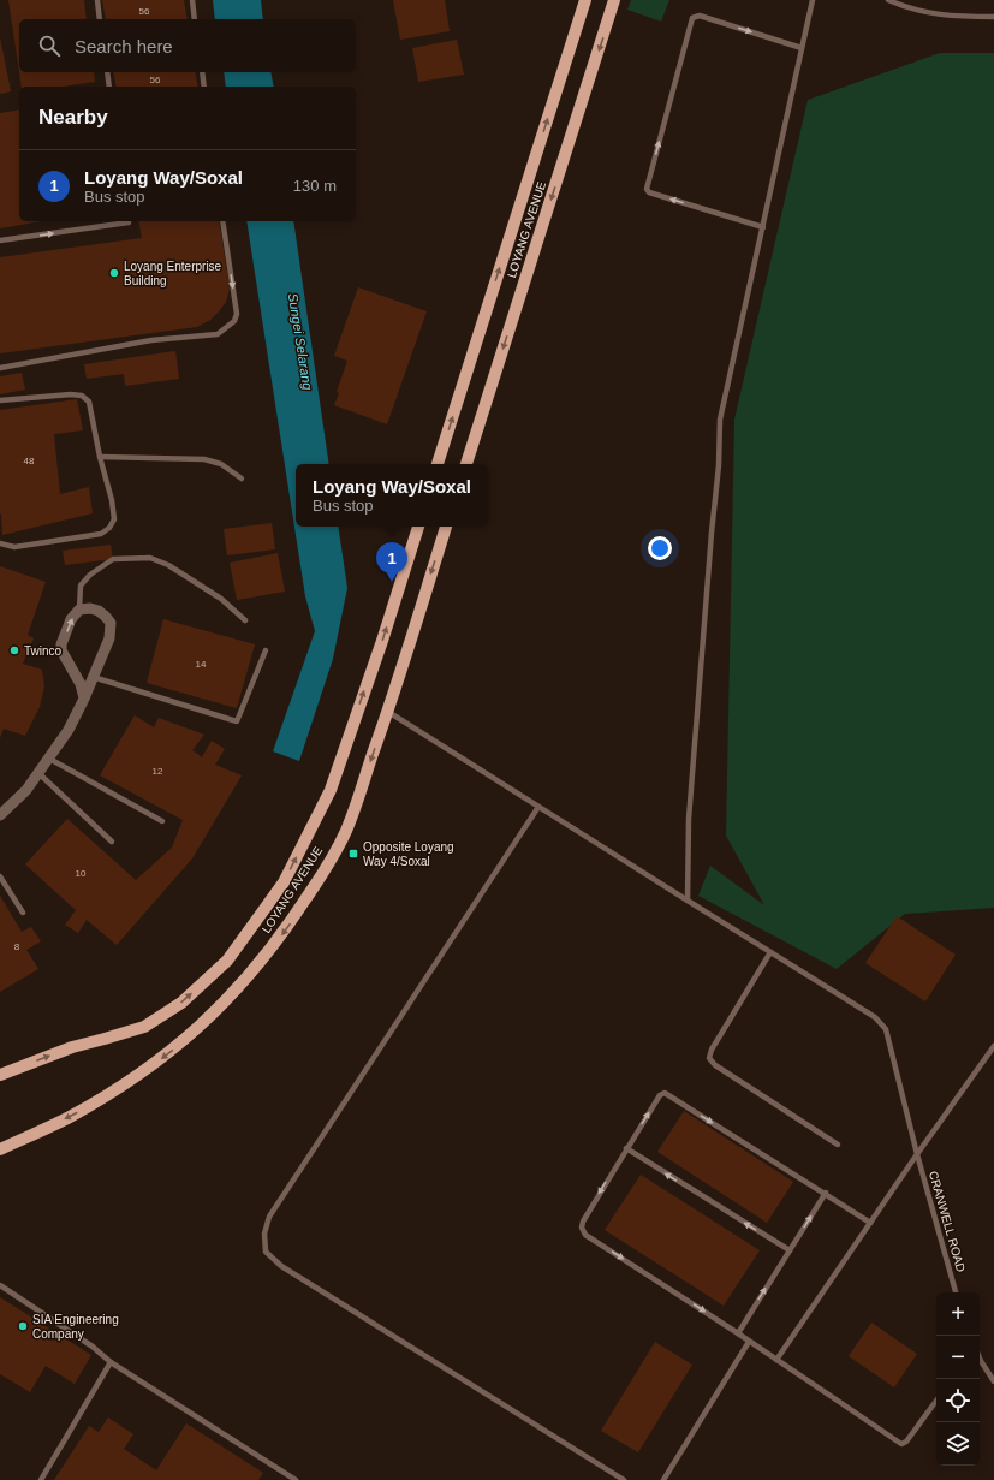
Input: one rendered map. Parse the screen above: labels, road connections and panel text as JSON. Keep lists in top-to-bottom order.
{
  "streets": {
    "main road": ["LOYANG AVENUE"],
    "lane": ["CRANWELL ROAD"]
  },
  "crossings": [
    ["LOYANG AVENUE", "CRANWELL ROAD"]
  ],
  "water": ["Sungei Selarang"],
  "places": {
    "other": ["Loyang Enterprise Building", "Twinco", "SIA Engineering Company"],
    "transit": ["Opposite Loyang Way 4/Soxal"]
  },
  "house_numbers": [
    "56",
    "56",
    "48",
    "14",
    "12",
    "10",
    "8"
  ],
  "page": {
    "search": "Search here",
    "heading": "Nearby",
    "list": [
      {
        "mark": "1",
        "name": "Loyang Way/Soxal",
        "note": "Bus stop",
        "value": "130 m"
      }
    ],
    "popup": ["Loyang Way/Soxal", "Bus stop"],
    "pins": "1",
    "map_buttons": ["+", "−"]
  }
}
